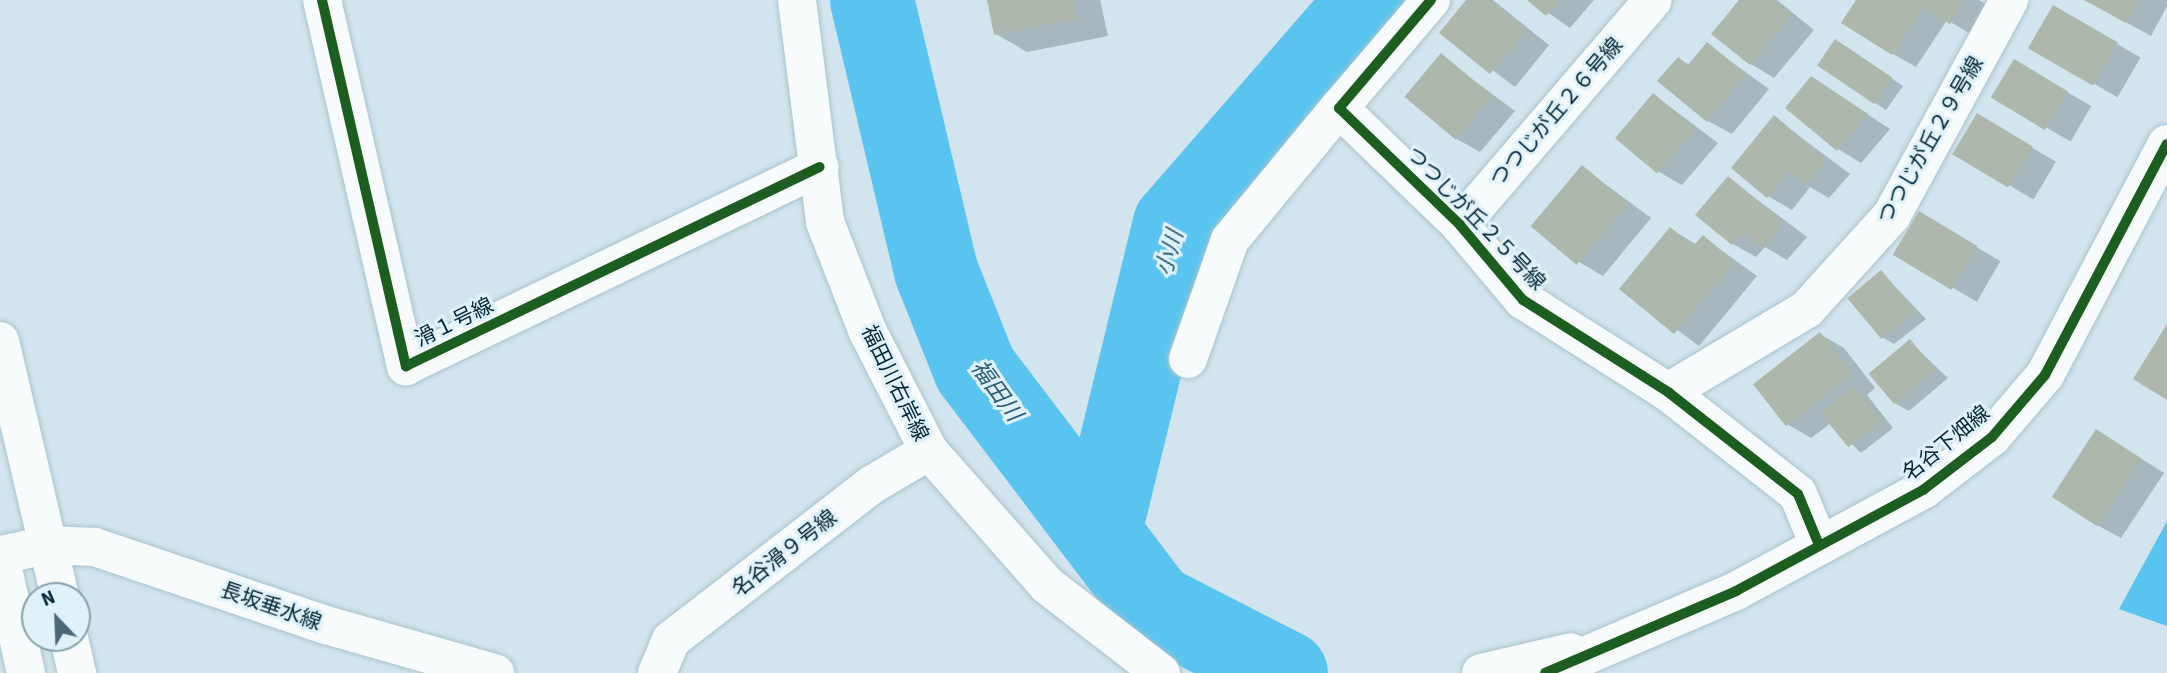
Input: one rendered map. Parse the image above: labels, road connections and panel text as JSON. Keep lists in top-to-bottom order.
{
  "streets": {
    "street": [
      "つつじが丘２６号線",
      "つつじが丘２９号線",
      "つつじが丘２５号線",
      "滑１号線",
      "福田川右岸線",
      "名谷下畑線",
      "名谷滑９号線",
      "長坂垂水線"
    ]
  },
  "crossings": [
    ["つつじが丘２６号線", "つつじが丘２５号線"],
    ["つつじが丘２９号線", "つつじが丘２５号線"],
    ["つつじが丘２５号線", "名谷下畑線"],
    ["滑１号線", "福田川右岸線"],
    ["福田川右岸線", "名谷滑９号線"]
  ],
  "water": ["小川", "福田川"],
  "north": "top left"
}
